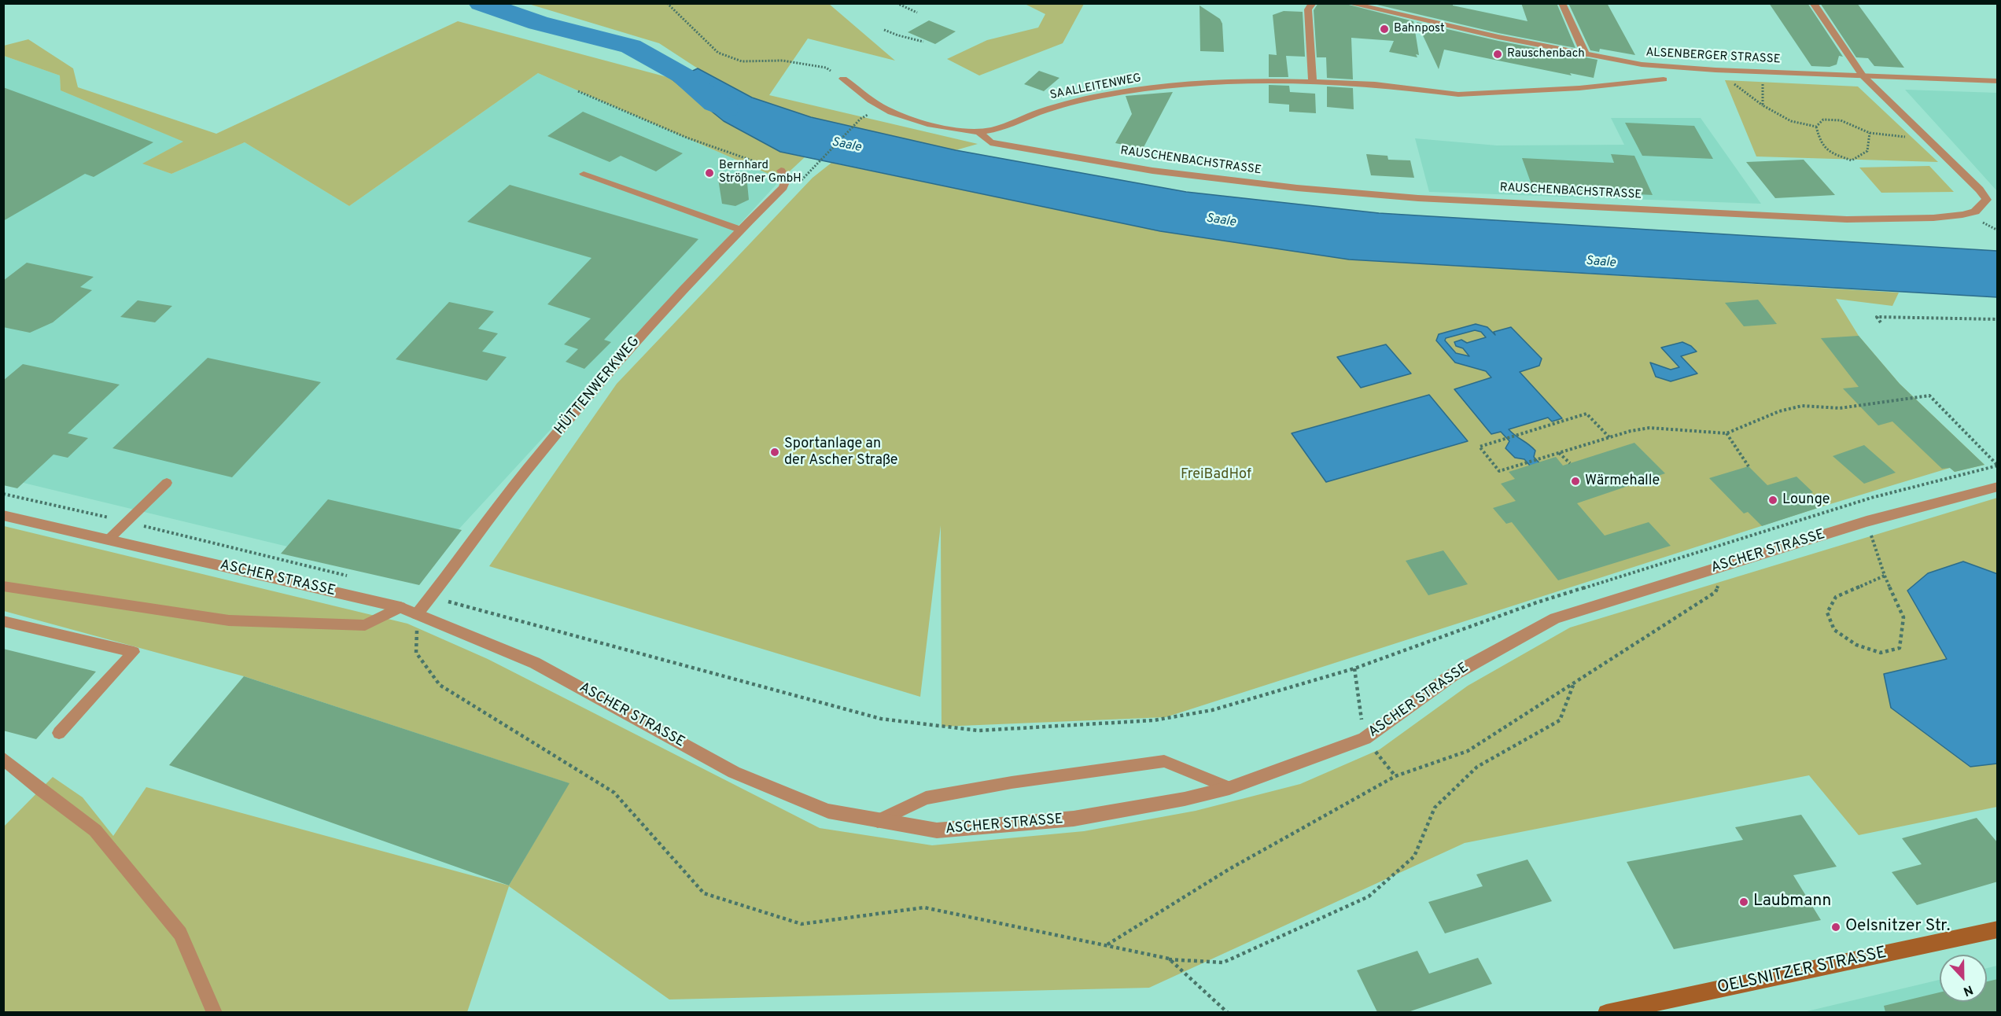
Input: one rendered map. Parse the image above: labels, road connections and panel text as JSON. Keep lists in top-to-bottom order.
{
  "streets": {
    "main road": ["OELSNITZER STRASSE"],
    "street": [
      "ALSENBERGER STRASSE",
      "SAALLEITENWEG",
      "RAUSCHENBACHSTRASSE",
      "HÜTTENWERKWEG",
      "ASCHER STRASSE"
    ]
  },
  "crossings": [
    ["ALSENBERGER STRASSE", "RAUSCHENBACHSTRASSE"],
    ["SAALLEITENWEG", "RAUSCHENBACHSTRASSE"],
    ["HÜTTENWERKWEG", "ASCHER STRASSE"]
  ],
  "water": ["Saale"],
  "parks": ["FreiBadHof"],
  "places": [
    "Bahnpost",
    "Rauschenbach",
    "Bernhard Strößner GmbH",
    "Sportanlage an der Ascher Straße",
    "Wärmehalle",
    "Lounge",
    "Laubmann",
    "Oelsnitzer Str."
  ],
  "north": "bottom"
}
